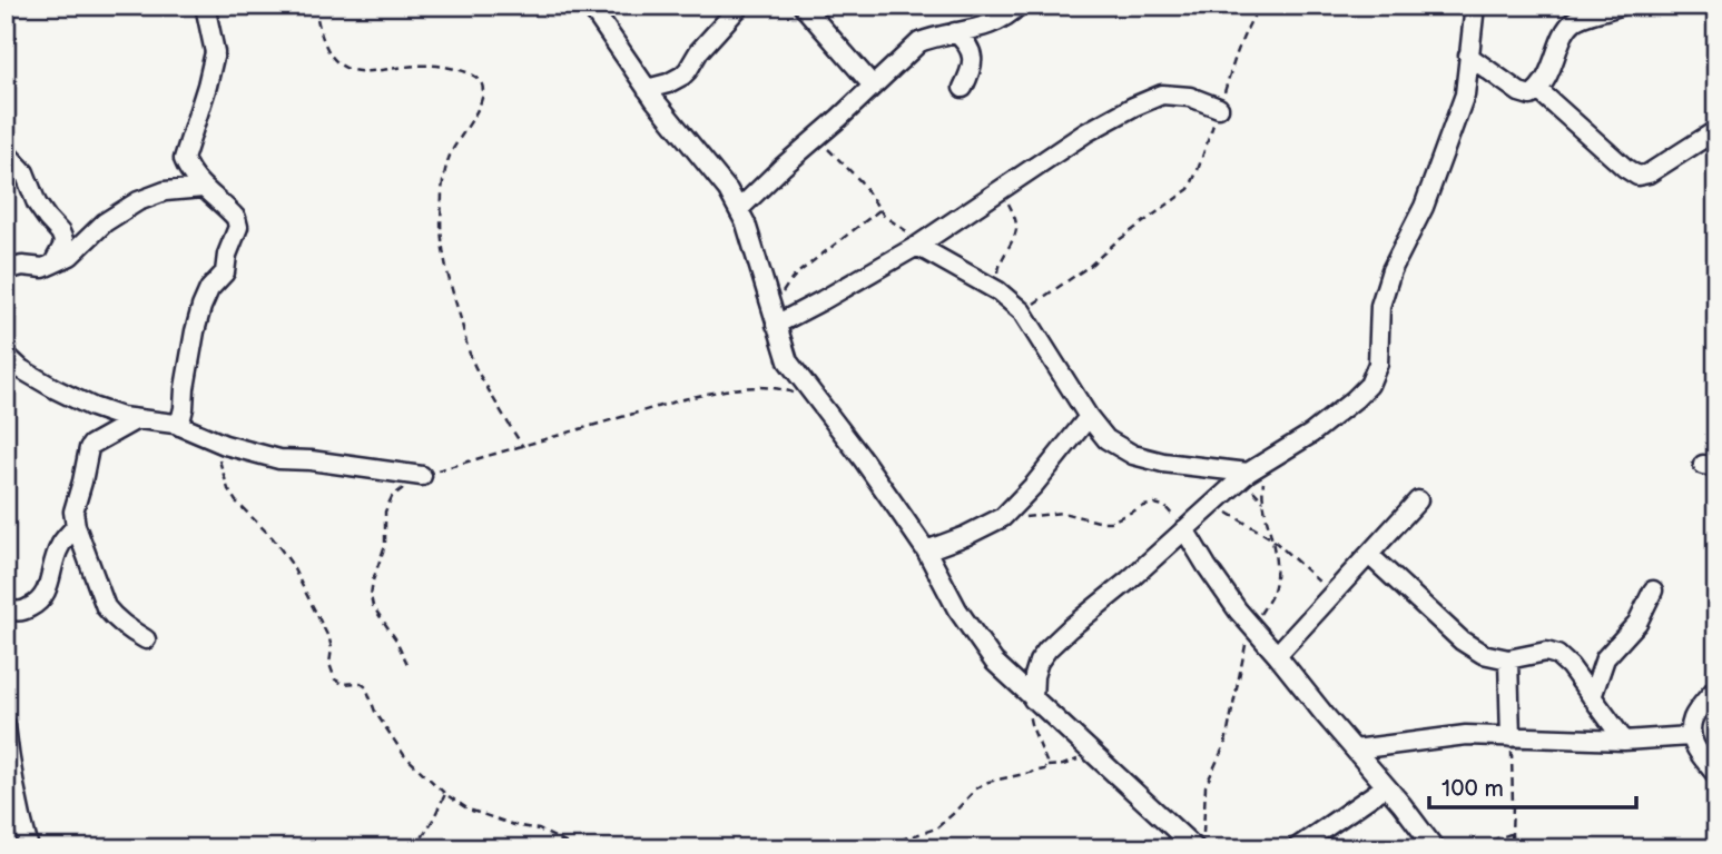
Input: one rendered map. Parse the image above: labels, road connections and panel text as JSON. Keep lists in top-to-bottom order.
{
  "scale_bar": "100 m"
}
